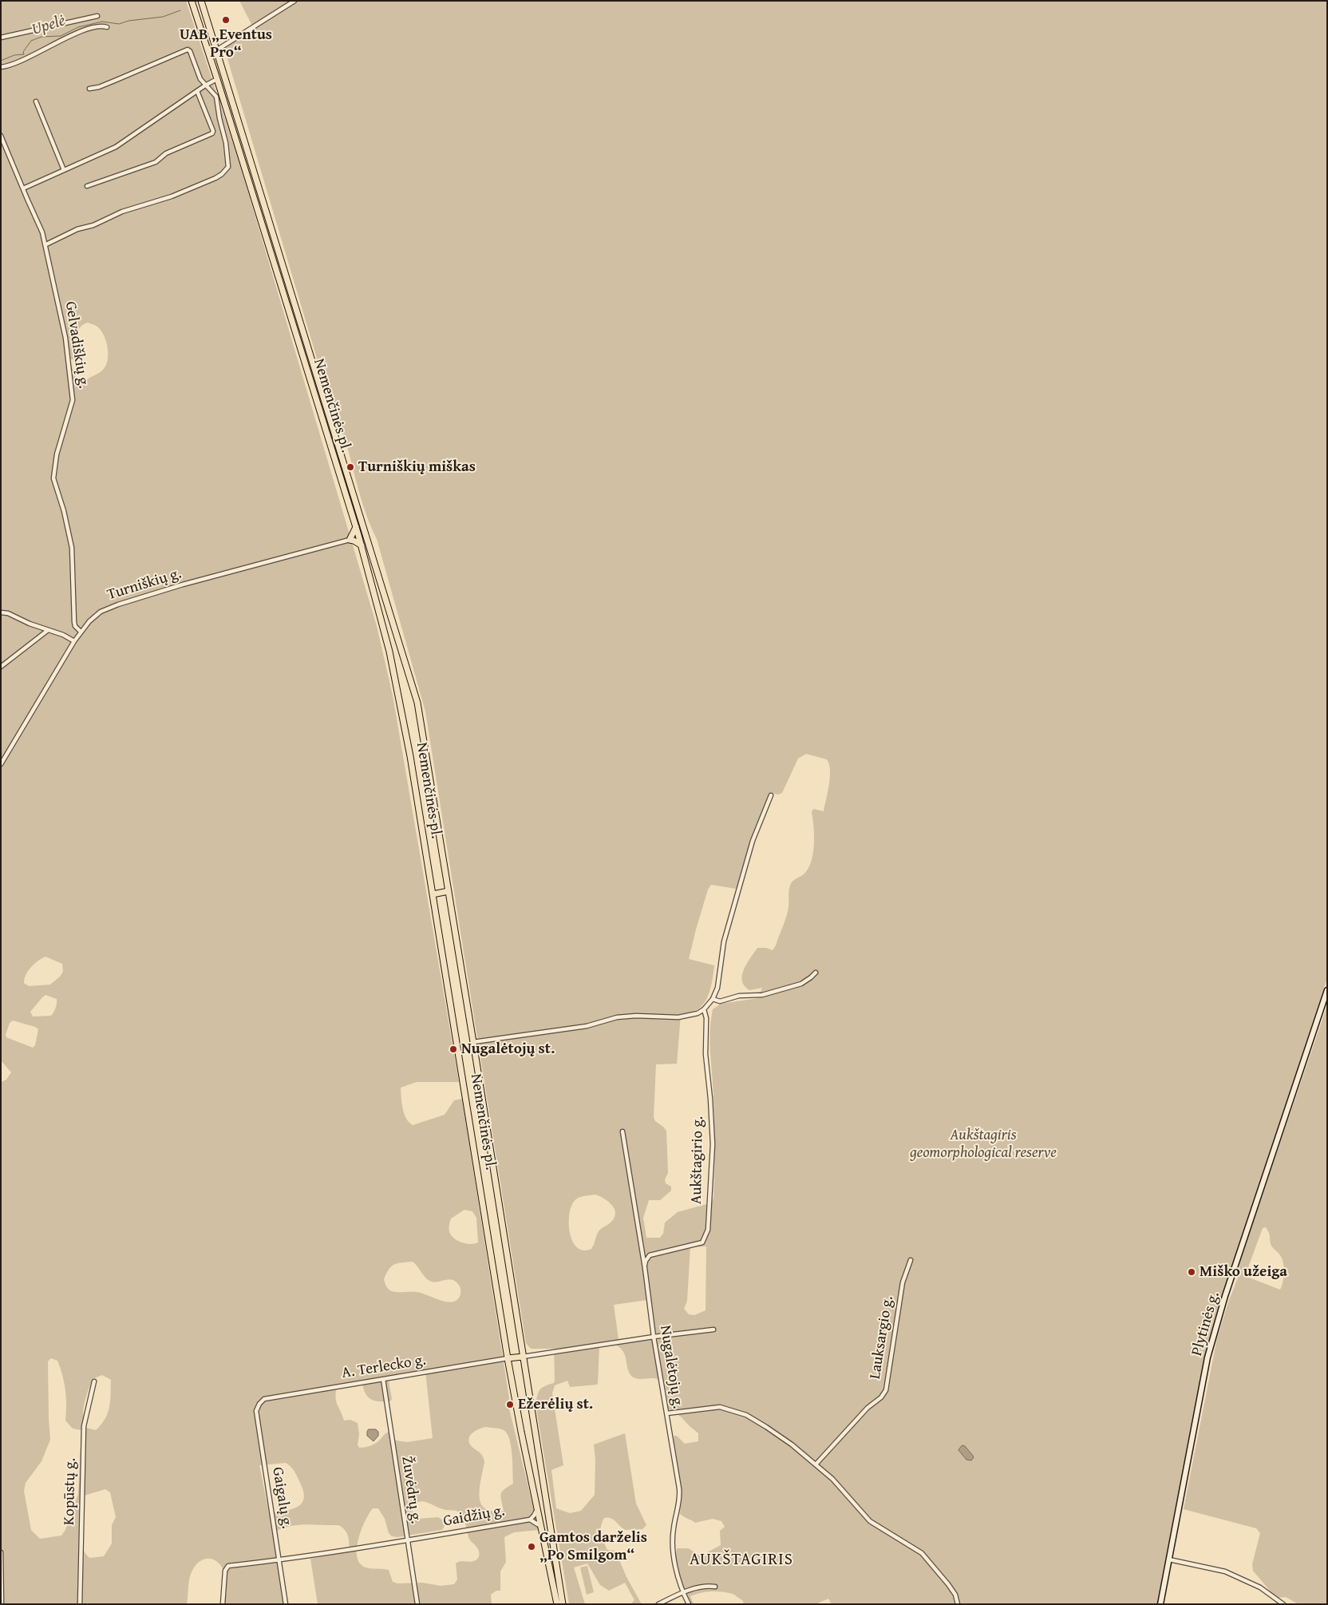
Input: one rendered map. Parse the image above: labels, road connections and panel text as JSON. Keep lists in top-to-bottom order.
{
  "streets": {
    "main road": ["Nemenčinės pl.", "Plytinės g."],
    "street": [
      "Gelvadiškių g.",
      "Turniškių g.",
      "Aukštagirio g.",
      "Lauksargio g.",
      "A. Terlecko g.",
      "Nugalėtojų g.",
      "Žuvėdrų g.",
      "Kopūstų g.",
      "Gaigalų g.",
      "Gaidžių g."
    ]
  },
  "crossings": [
    ["Gelvadiškių g.", "Turniškių g."],
    ["Nemenčinės pl.", "A. Terlecko g."],
    ["Aukštagirio g.", "Nugalėtojų g."],
    ["A. Terlecko g.", "Žuvėdrų g."],
    ["A. Terlecko g.", "Gaigalų g."],
    ["Žuvėdrų g.", "Gaidžių g."],
    ["Gaigalų g.", "Gaidžių g."]
  ],
  "districts": ["AUKŠTAGIRIS"],
  "water": ["Upelė"],
  "parks": ["Aukštagiris geomorphological reserve"],
  "places": [
    "UAB „Eventus Pro“",
    "Turniškių miškas",
    "Nugalėtojų st.",
    "Miško užeiga",
    "Ežerėlių st.",
    "Gamtos darželis „Po Smilgom“"
  ]
}
